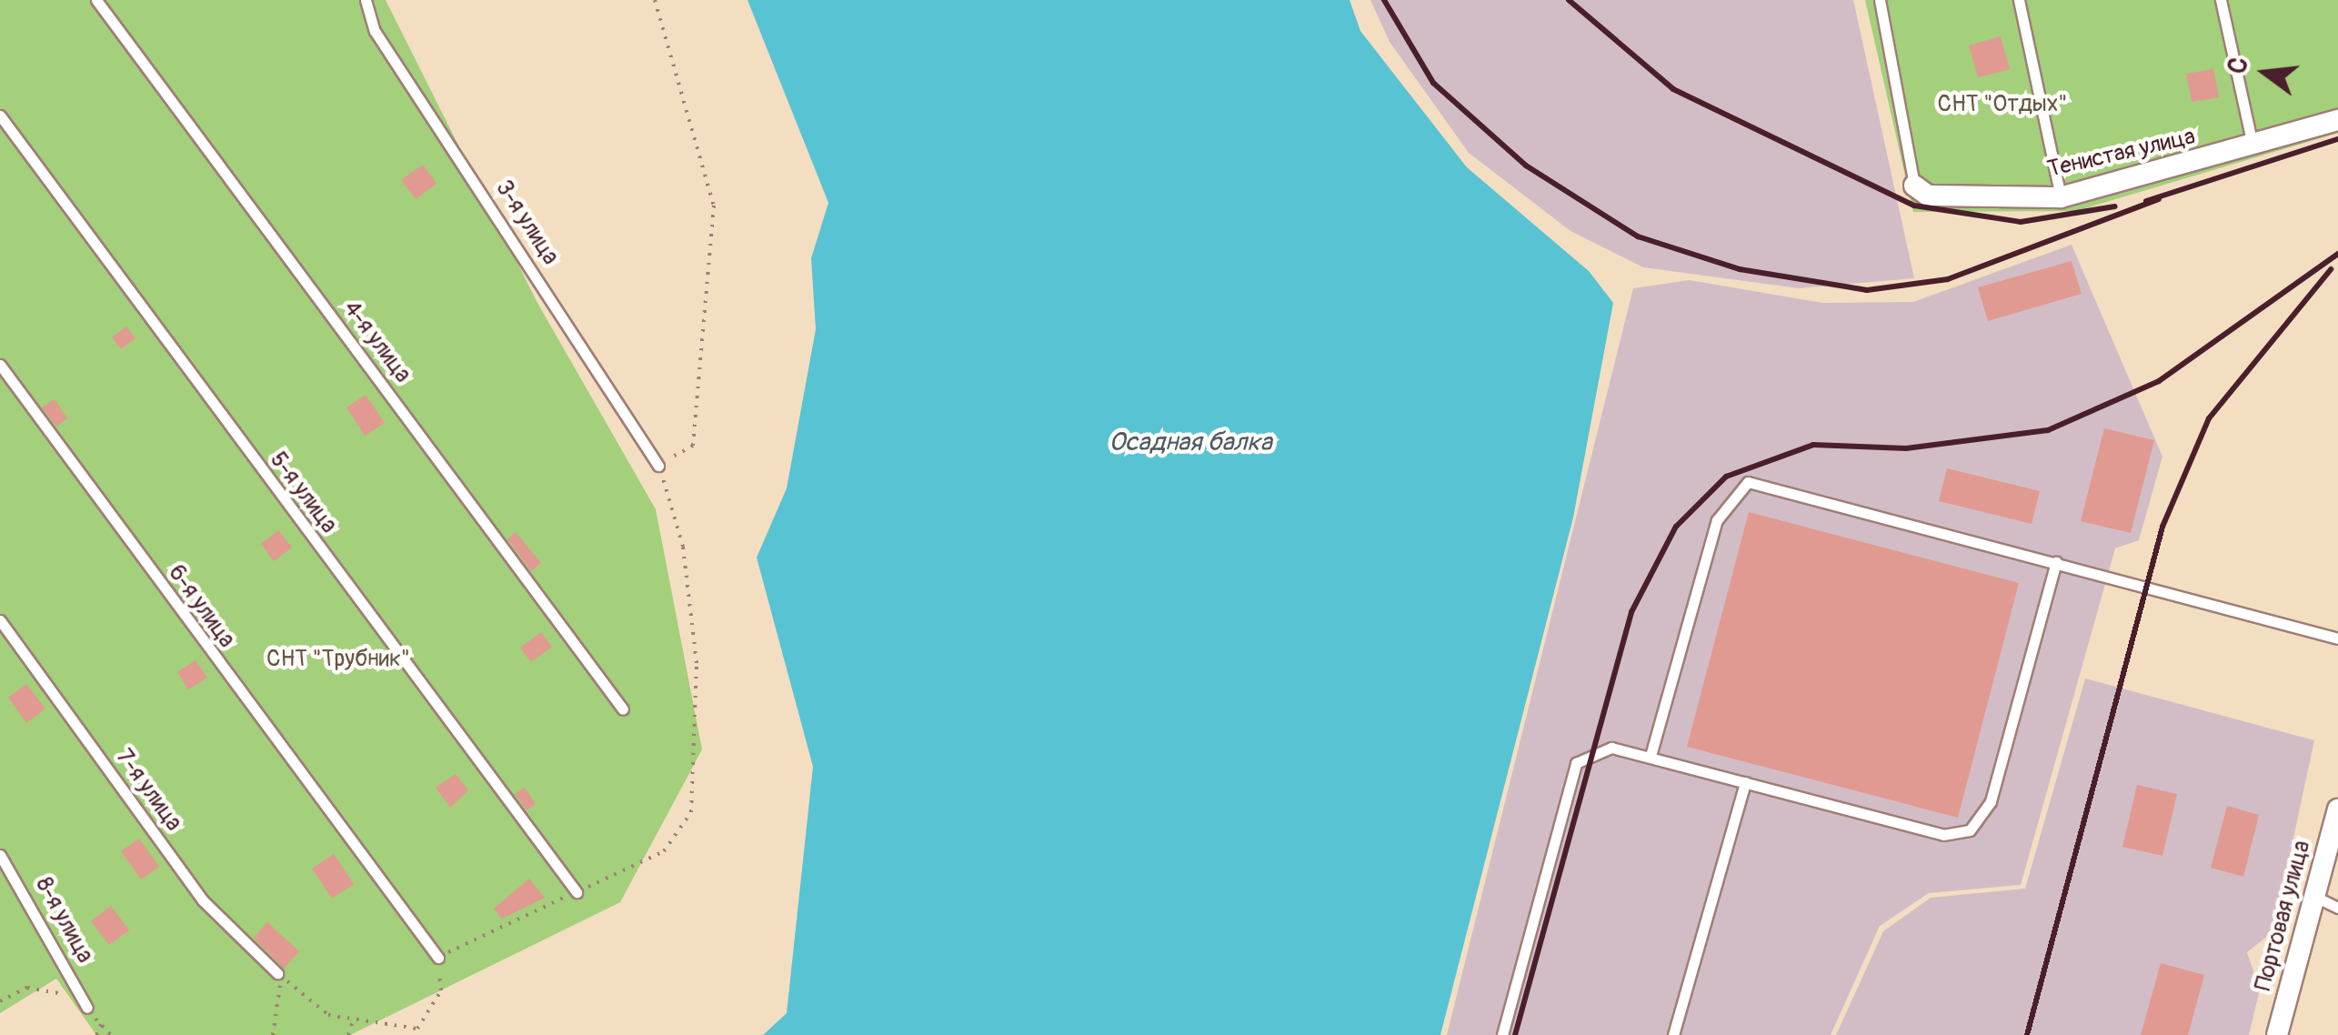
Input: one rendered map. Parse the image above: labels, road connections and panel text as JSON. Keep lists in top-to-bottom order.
{
  "streets": {
    "street": ["Тенистая улица", "Портовая улица"],
    "lane": [
      "3-я улица",
      "4-я улица",
      "5-я улица",
      "6-я улица",
      "7-я улица",
      "8-я улица"
    ]
  },
  "water": ["Осадная балка"],
  "parks": ["СНТ \"Отдых\"", "СНТ \"Трубник\""],
  "north": "left"
}
